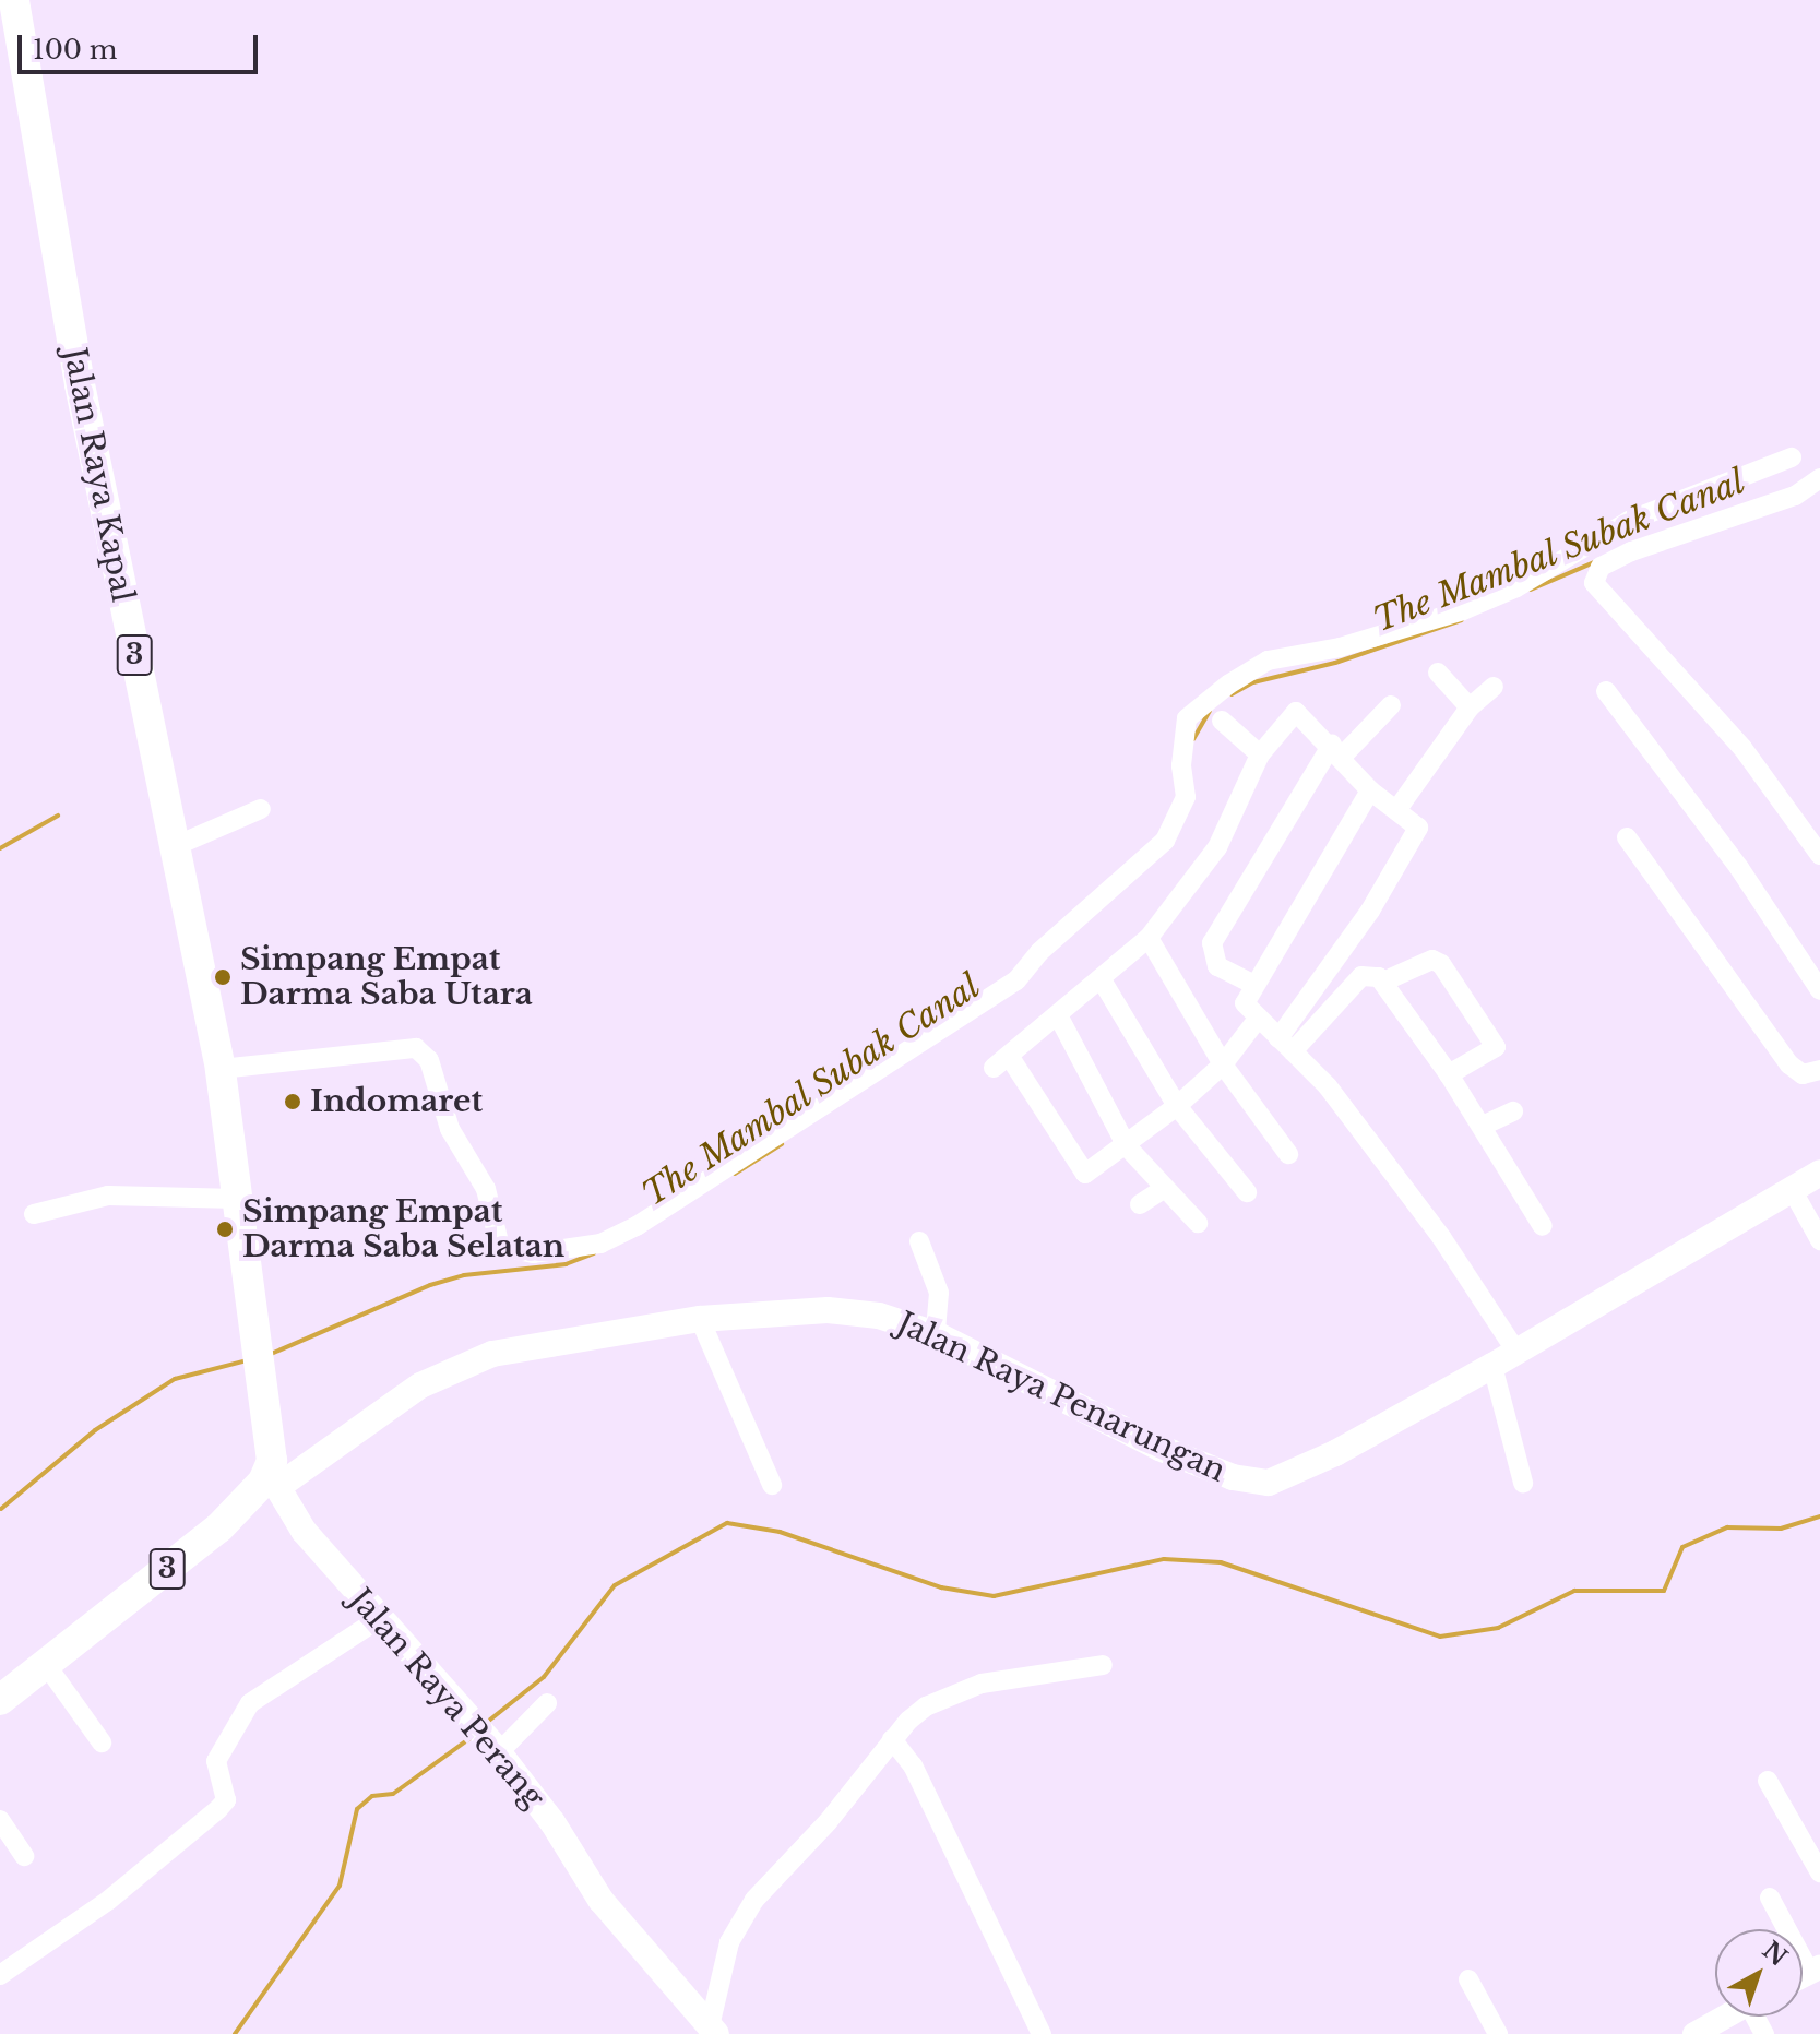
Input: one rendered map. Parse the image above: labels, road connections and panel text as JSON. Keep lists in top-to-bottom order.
{
  "streets": {
    "highway": ["Jalan Raya Kapal", "3"],
    "main road": ["Jalan Raya Penarungan", "Jalan Raya Perang"]
  },
  "crossings": [
    ["Jalan Raya Kapal", "3"],
    ["Jalan Raya Kapal", "Jalan Raya Penarungan"],
    ["Jalan Raya Kapal", "Jalan Raya Perang"],
    ["3", "Jalan Raya Penarungan"],
    ["3", "Jalan Raya Perang"],
    ["Jalan Raya Penarungan", "Jalan Raya Perang"]
  ],
  "water": ["The Mambal Subak Canal"],
  "places": ["Simpang Empat Darma Saba Utara", "Indomaret", "Simpang Empat Darma Saba Selatan"],
  "scale_bar": "100 m",
  "north": "top right"
}
